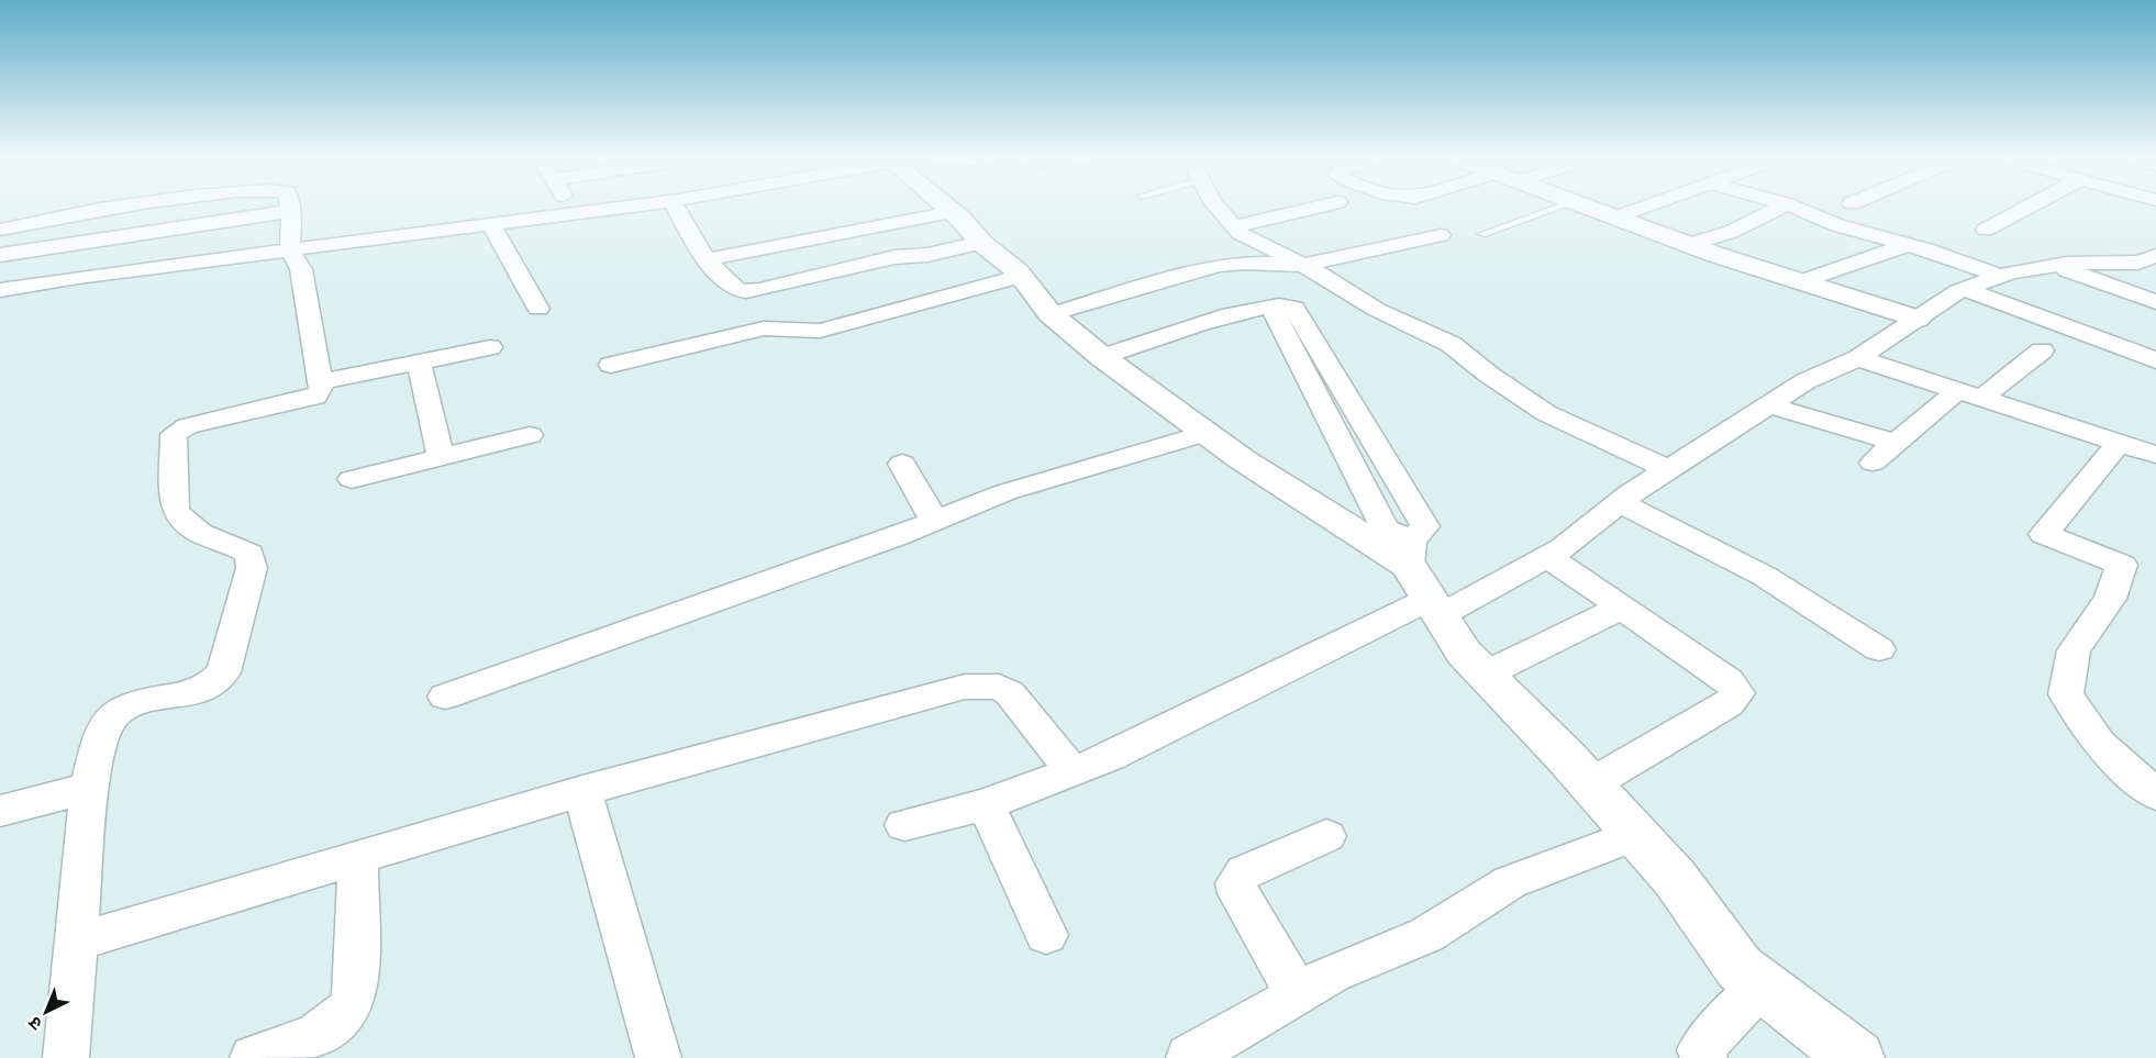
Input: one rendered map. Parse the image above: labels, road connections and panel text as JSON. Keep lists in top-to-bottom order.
{
  "north": "bottom left"
}
